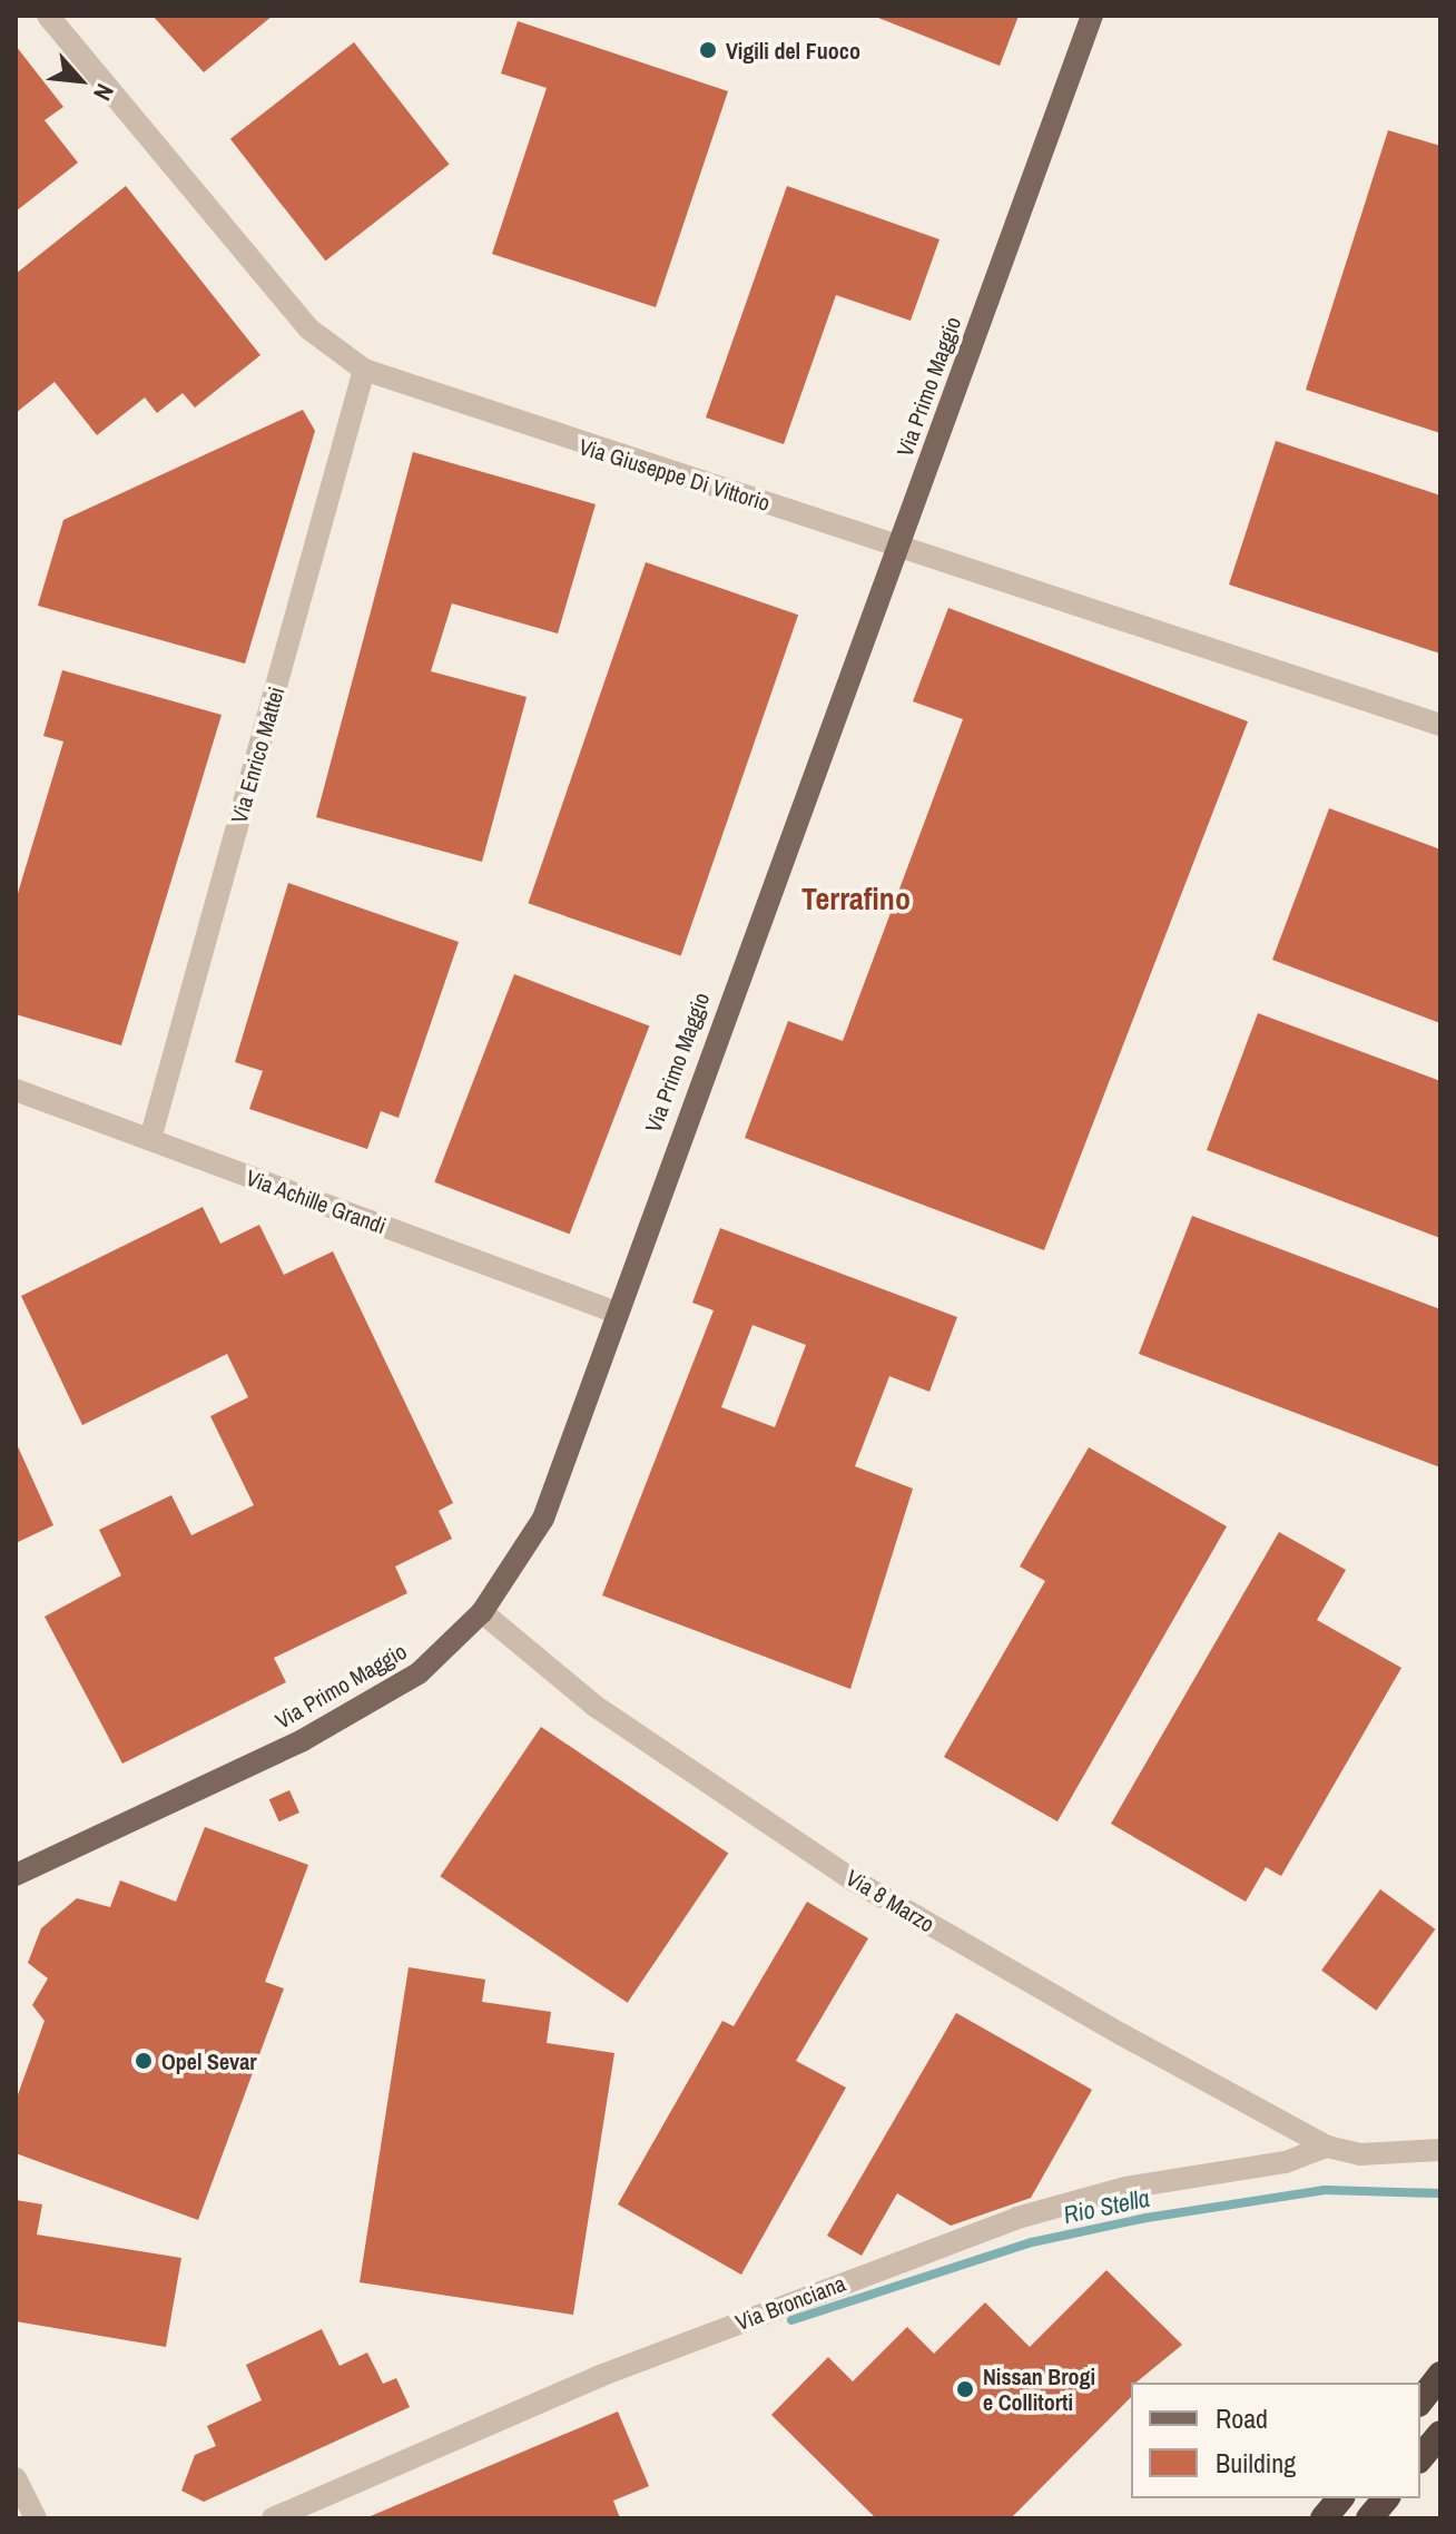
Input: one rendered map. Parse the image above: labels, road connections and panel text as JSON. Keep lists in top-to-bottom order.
{
  "streets": {
    "main road": ["Via Primo Maggio"],
    "street": [
      "Via Giuseppe Di Vittorio",
      "Via Enrico Mattei",
      "Via Achille Grandi",
      "Via 8 Marzo",
      "Via Bronciana"
    ]
  },
  "crossings": [
    ["Via Primo Maggio", "Via Giuseppe Di Vittorio"],
    ["Via Primo Maggio", "Via Achille Grandi"],
    ["Via Primo Maggio", "Via 8 Marzo"],
    ["Via Giuseppe Di Vittorio", "Via Enrico Mattei"],
    ["Via Enrico Mattei", "Via Achille Grandi"],
    ["Via 8 Marzo", "Via Bronciana"]
  ],
  "districts": ["Terrafino"],
  "water": ["Rio Stella"],
  "places": ["Vigili del Fuoco", "Opel Sevar", "Nissan Brogi e Collitorti"],
  "legend": ["Road", "Building"],
  "north": "bottom right"
}
